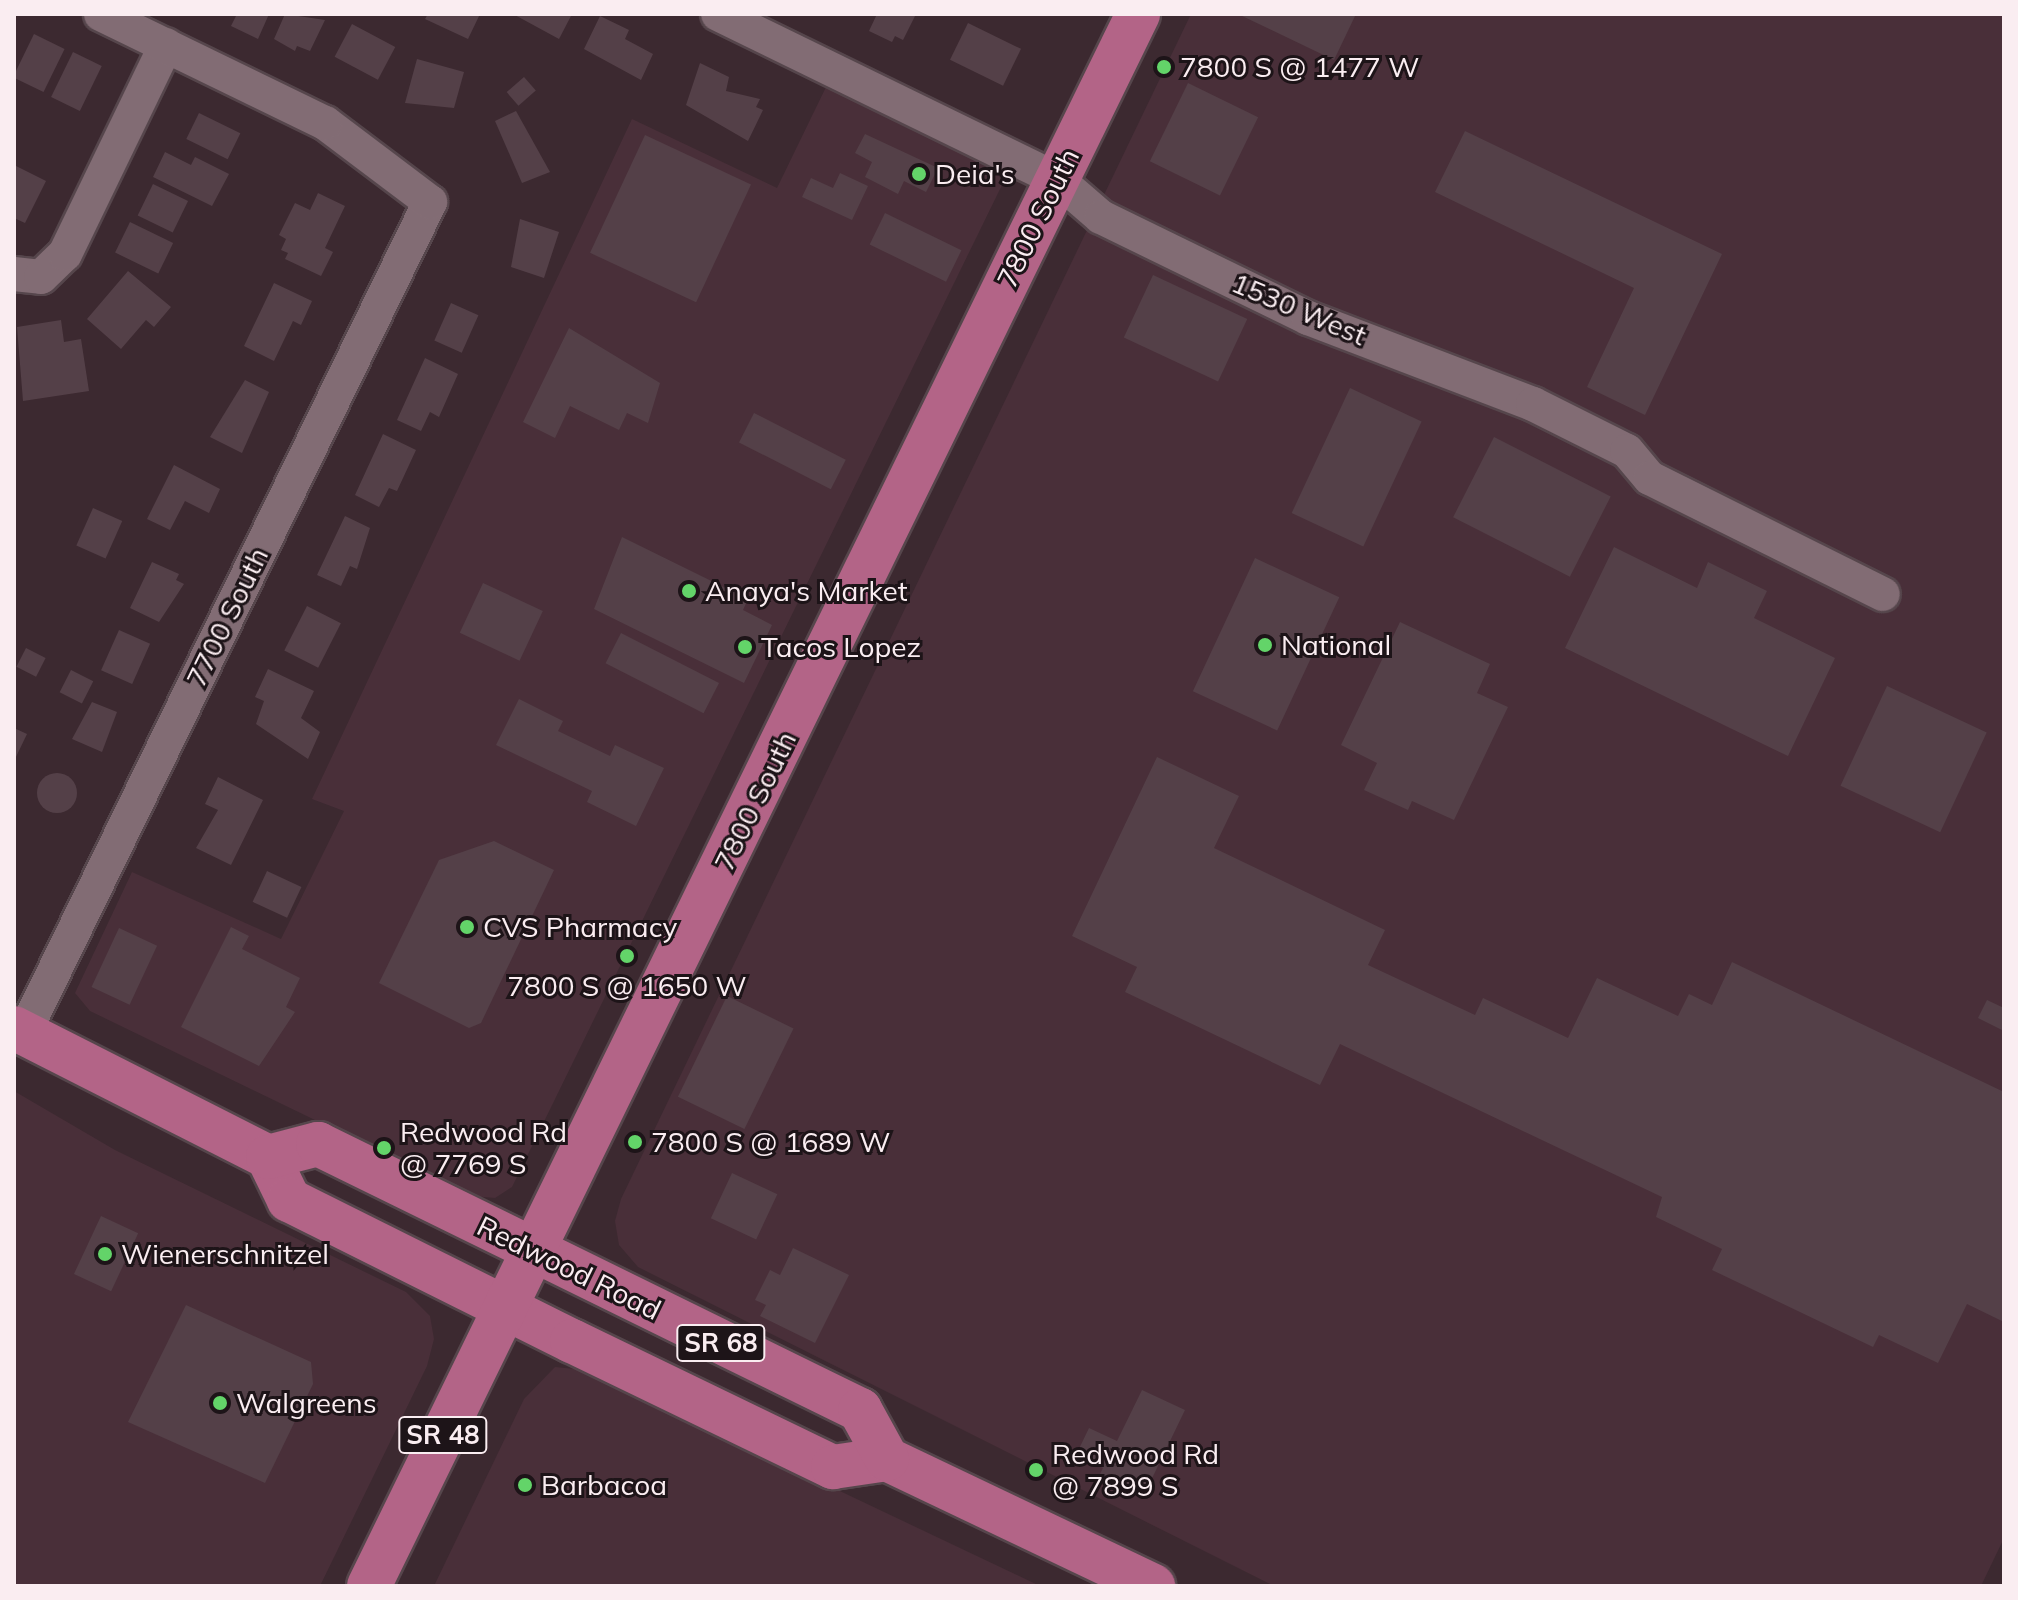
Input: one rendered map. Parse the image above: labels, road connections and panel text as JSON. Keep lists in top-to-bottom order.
{
  "streets": {
    "main road": [
      "7800 South",
      "Redwood Road",
      "SR 68",
      "SR 48"
    ],
    "street": ["1530 West", "7700 South"]
  },
  "crossings": [
    ["7800 South", "1530 West"],
    ["7800 South", "Redwood Road"],
    ["7800 South", "SR 68"],
    ["Redwood Road", "SR 68"]
  ],
  "places": [
    "7800 S @ 1477 W",
    "Deia's",
    "Anaya's Market",
    "National",
    "Tacos Lopez",
    "CVS Pharmacy",
    "7800 S @ 1650 W",
    "7800 S @ 1689 W",
    "Redwood Rd @ 7769 S",
    "Wienerschnitzel",
    "Walgreens",
    "Redwood Rd @ 7899 S",
    "Barbacoa"
  ]
}
